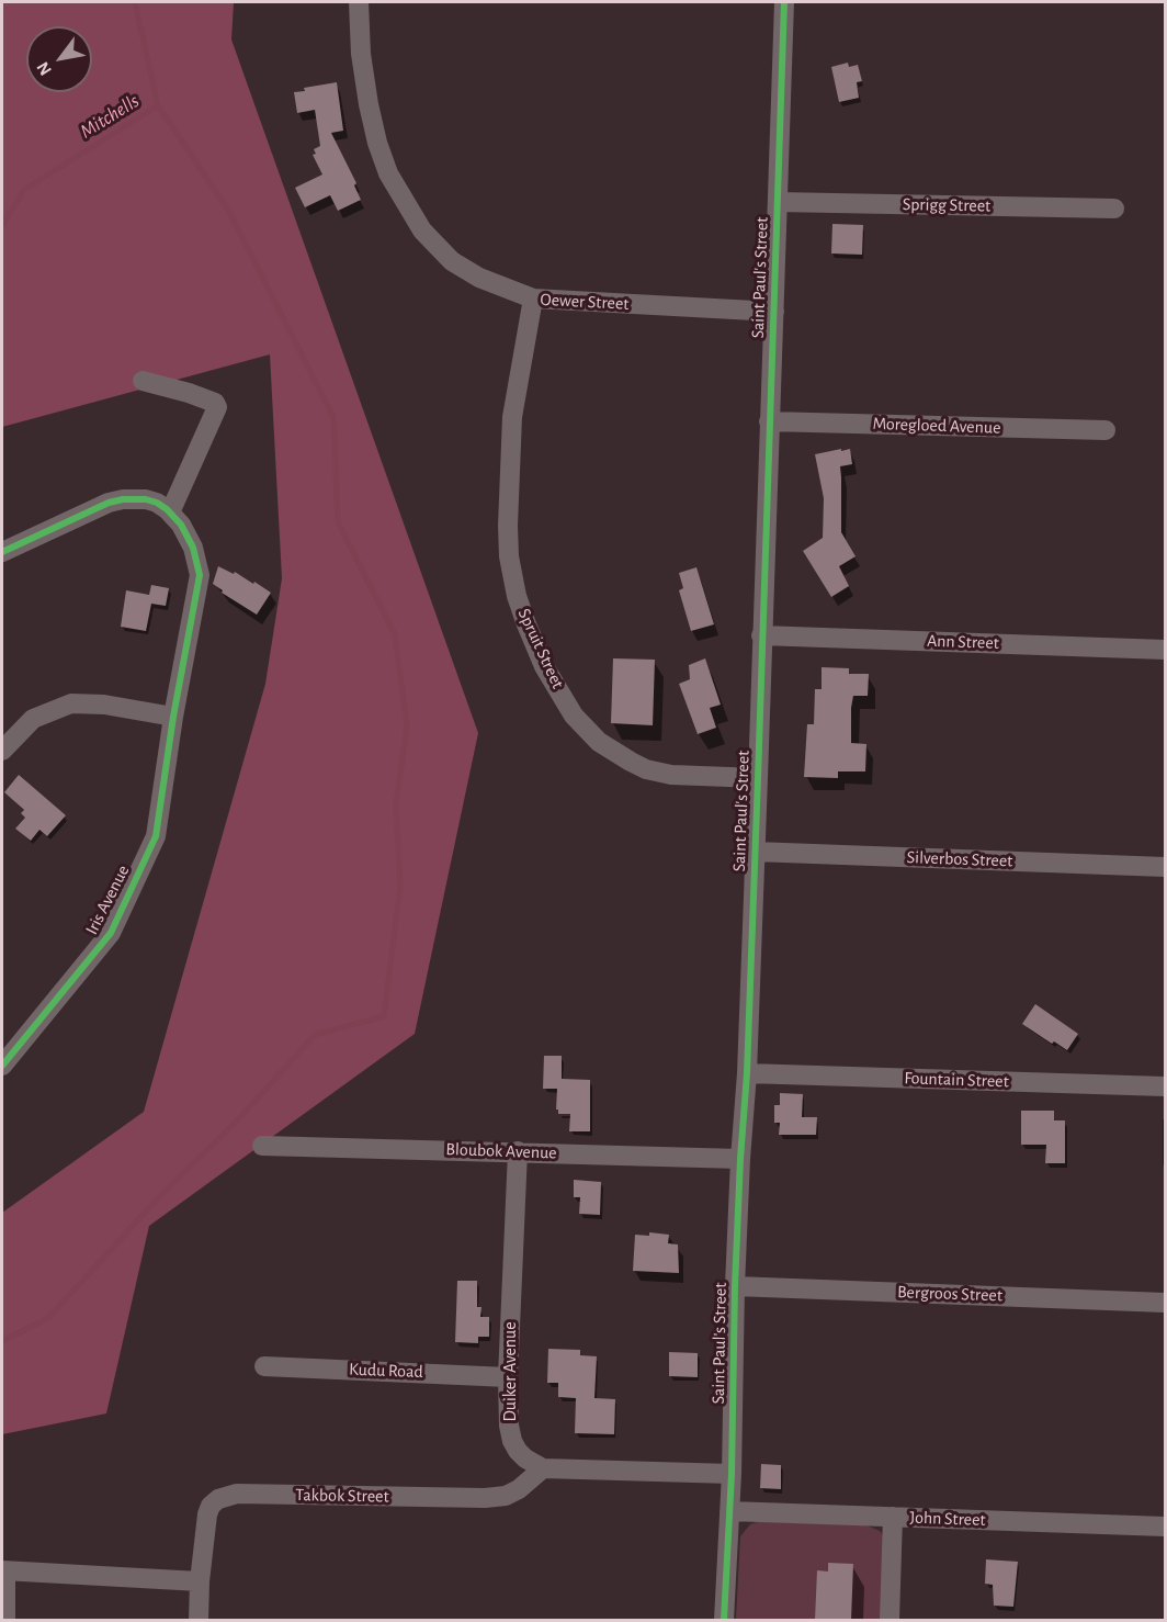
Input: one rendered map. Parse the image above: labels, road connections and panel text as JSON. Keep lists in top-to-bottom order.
{
  "streets": {
    "street": [
      "Sprigg Street",
      "Saint Paul's Street",
      "Oewer Street",
      "Moregloed Avenue",
      "Ann Street",
      "Spruit Street",
      "Silverbos Street",
      "Iris Avenue",
      "Fountain Street",
      "Bloubok Avenue",
      "Bergroos Street",
      "Kudu Road",
      "Duiker Avenue",
      "Takbok Street",
      "John Street"
    ]
  },
  "crossings": [
    ["Sprigg Street", "Saint Paul's Street"],
    ["Saint Paul's Street", "Oewer Street"],
    ["Saint Paul's Street", "Moregloed Avenue"],
    ["Saint Paul's Street", "Ann Street"],
    ["Saint Paul's Street", "Spruit Street"],
    ["Saint Paul's Street", "Silverbos Street"],
    ["Saint Paul's Street", "Fountain Street"],
    ["Saint Paul's Street", "Bloubok Avenue"],
    ["Saint Paul's Street", "Bergroos Street"],
    ["Saint Paul's Street", "John Street"],
    ["Oewer Street", "Spruit Street"],
    ["Bloubok Avenue", "Duiker Avenue"],
    ["Kudu Road", "Duiker Avenue"],
    ["Duiker Avenue", "Takbok Street"]
  ],
  "water": ["Mitchells"],
  "north": "bottom left"
}
